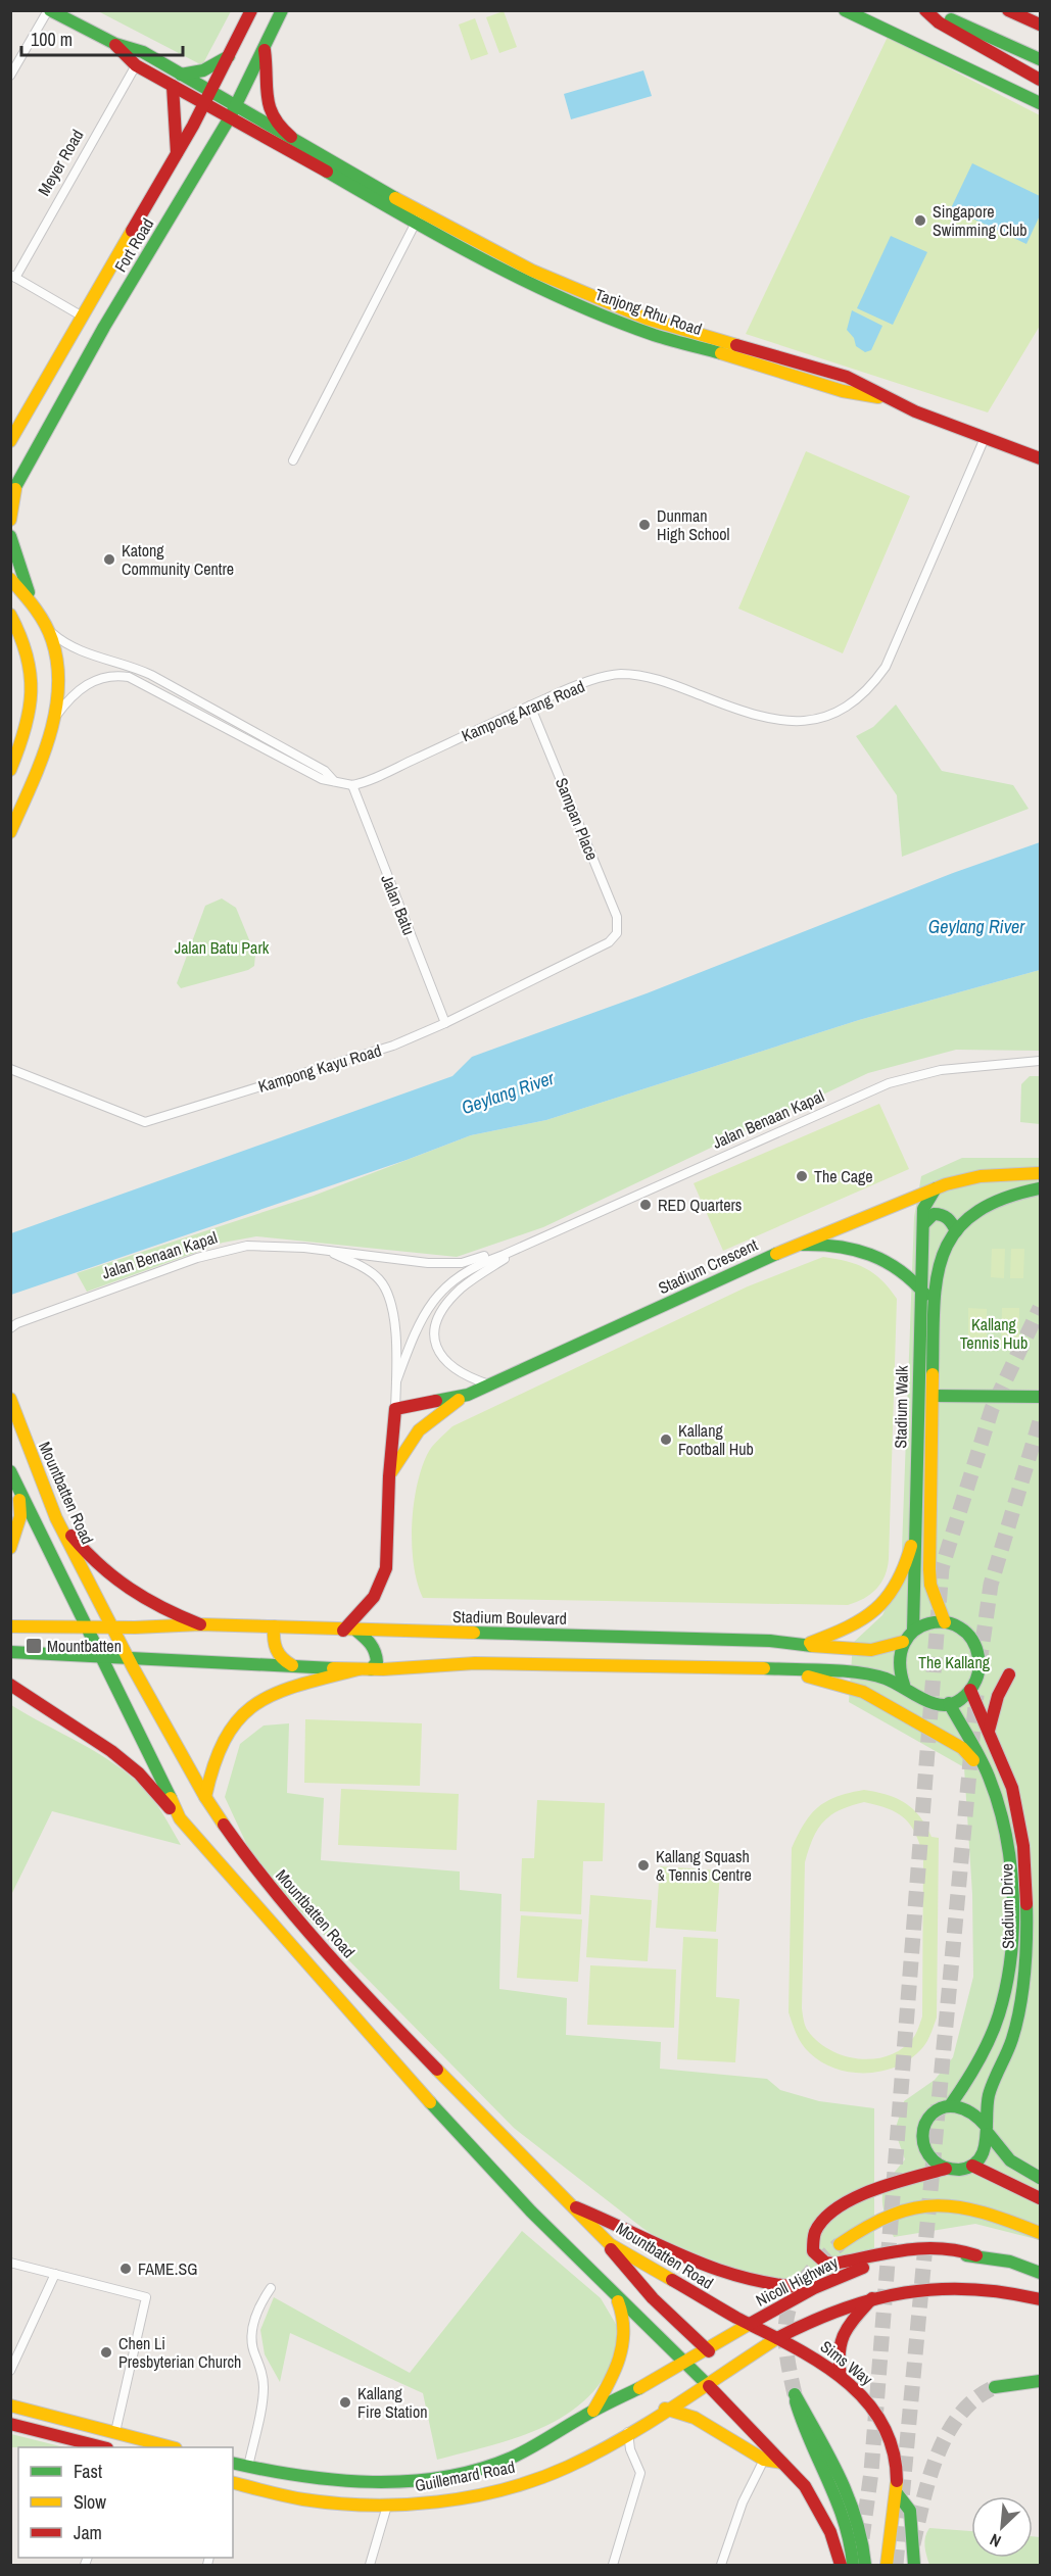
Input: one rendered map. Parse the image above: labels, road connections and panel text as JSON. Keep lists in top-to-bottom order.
{
  "streets": {
    "main road": [
      "Fort Road",
      "Tanjong Rhu Road",
      "Jalan Benaan Kapal",
      "Stadium Crescent",
      "Stadium Walk",
      "Mountbatten Road",
      "Stadium Boulevard",
      "Stadium Drive",
      "Nicoll Highway",
      "Sims Way",
      "Guillemard Road"
    ],
    "street": [
      "Meyer Road",
      "Kampong Arang Road",
      "Sampan Place",
      "Jalan Batu",
      "Kampong Kayu Road"
    ]
  },
  "crossings": [
    ["Fort Road", "Tanjong Rhu Road"],
    ["Tanjong Rhu Road", "Kampong Arang Road"],
    ["Kampong Arang Road", "Sampan Place"],
    ["Kampong Arang Road", "Jalan Batu"],
    ["Sampan Place", "Kampong Kayu Road"],
    ["Jalan Batu", "Kampong Kayu Road"],
    ["Jalan Benaan Kapal", "Stadium Crescent"],
    ["Stadium Crescent", "Stadium Walk"],
    ["Stadium Walk", "Stadium Boulevard"],
    ["Stadium Walk", "Stadium Drive"],
    ["Mountbatten Road", "Stadium Boulevard"],
    ["Mountbatten Road", "Nicoll Highway"],
    ["Mountbatten Road", "Sims Way"],
    ["Mountbatten Road", "Guillemard Road"],
    ["Stadium Boulevard", "Stadium Drive"],
    ["Nicoll Highway", "Sims Way"],
    ["Nicoll Highway", "Guillemard Road"],
    ["Sims Way", "Guillemard Road"]
  ],
  "water": ["Geylang River"],
  "parks": ["Jalan Batu Park", "Kallang Tennis Hub", "The Kallang"],
  "places": {
    "other": [
      "Singapore Swimming Club",
      "Dunman High School",
      "Katong Community Centre",
      "The Cage",
      "RED Quarters",
      "Kallang Football Hub",
      "Kallang Squash & Tennis Centre",
      "FAME.SG",
      "Chen Li Presbyterian Church",
      "Kallang Fire Station"
    ],
    "transit": ["Mountbatten"]
  },
  "legend": ["Fast", "Slow", "Jam"],
  "scale_bar": "100 m",
  "north": "bottom left"
}
